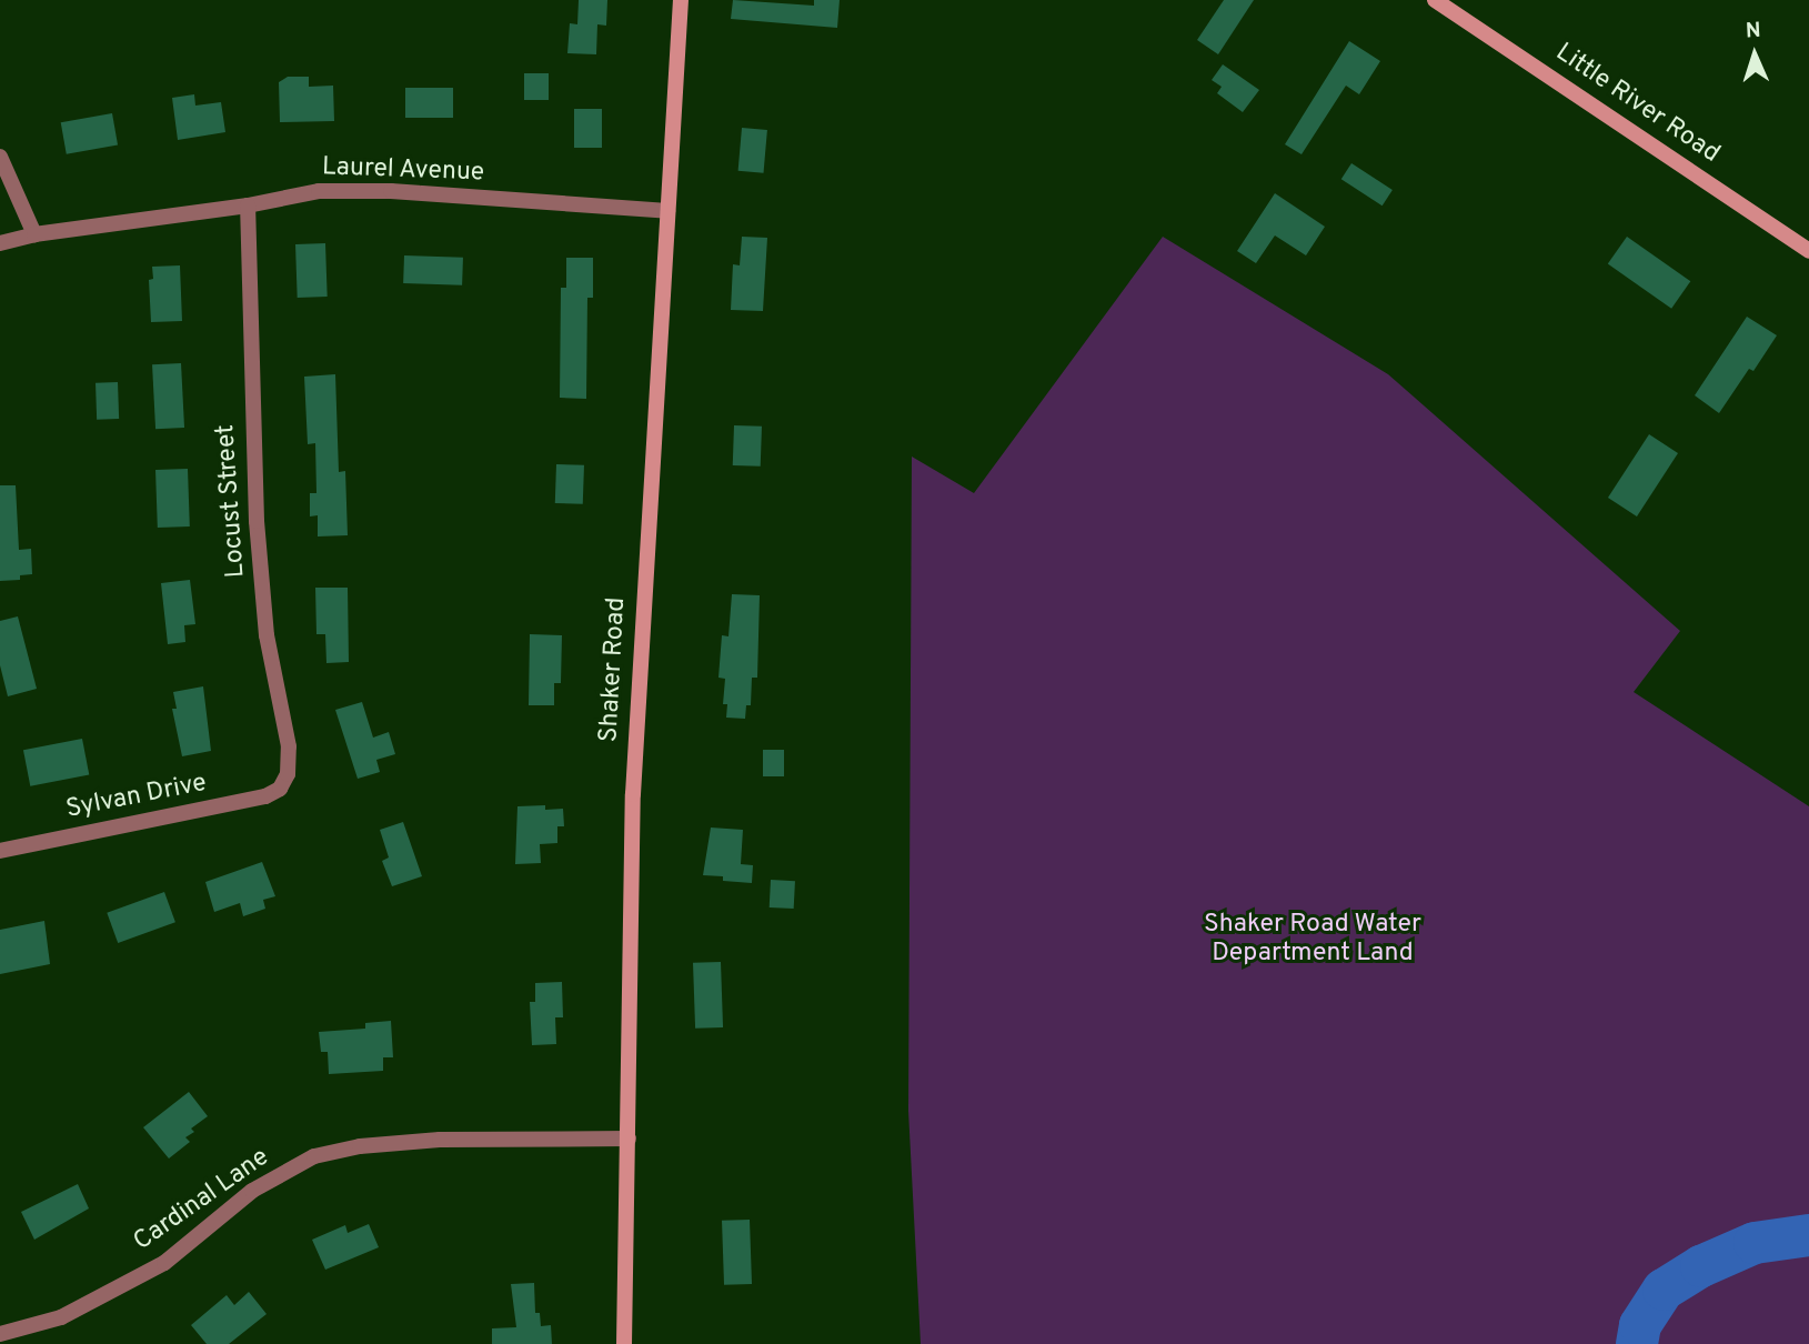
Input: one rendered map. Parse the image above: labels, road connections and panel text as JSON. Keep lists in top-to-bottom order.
{
  "streets": {
    "street": [
      "Little River Road",
      "Laurel Avenue",
      "Locust Street",
      "Shaker Road",
      "Sylvan Drive",
      "Cardinal Lane"
    ]
  },
  "crossings": [
    ["Laurel Avenue", "Locust Street"],
    ["Laurel Avenue", "Shaker Road"],
    ["Locust Street", "Sylvan Drive"],
    ["Shaker Road", "Cardinal Lane"]
  ],
  "parks": ["Shaker Road Water Department Land"],
  "north": "top"
}
